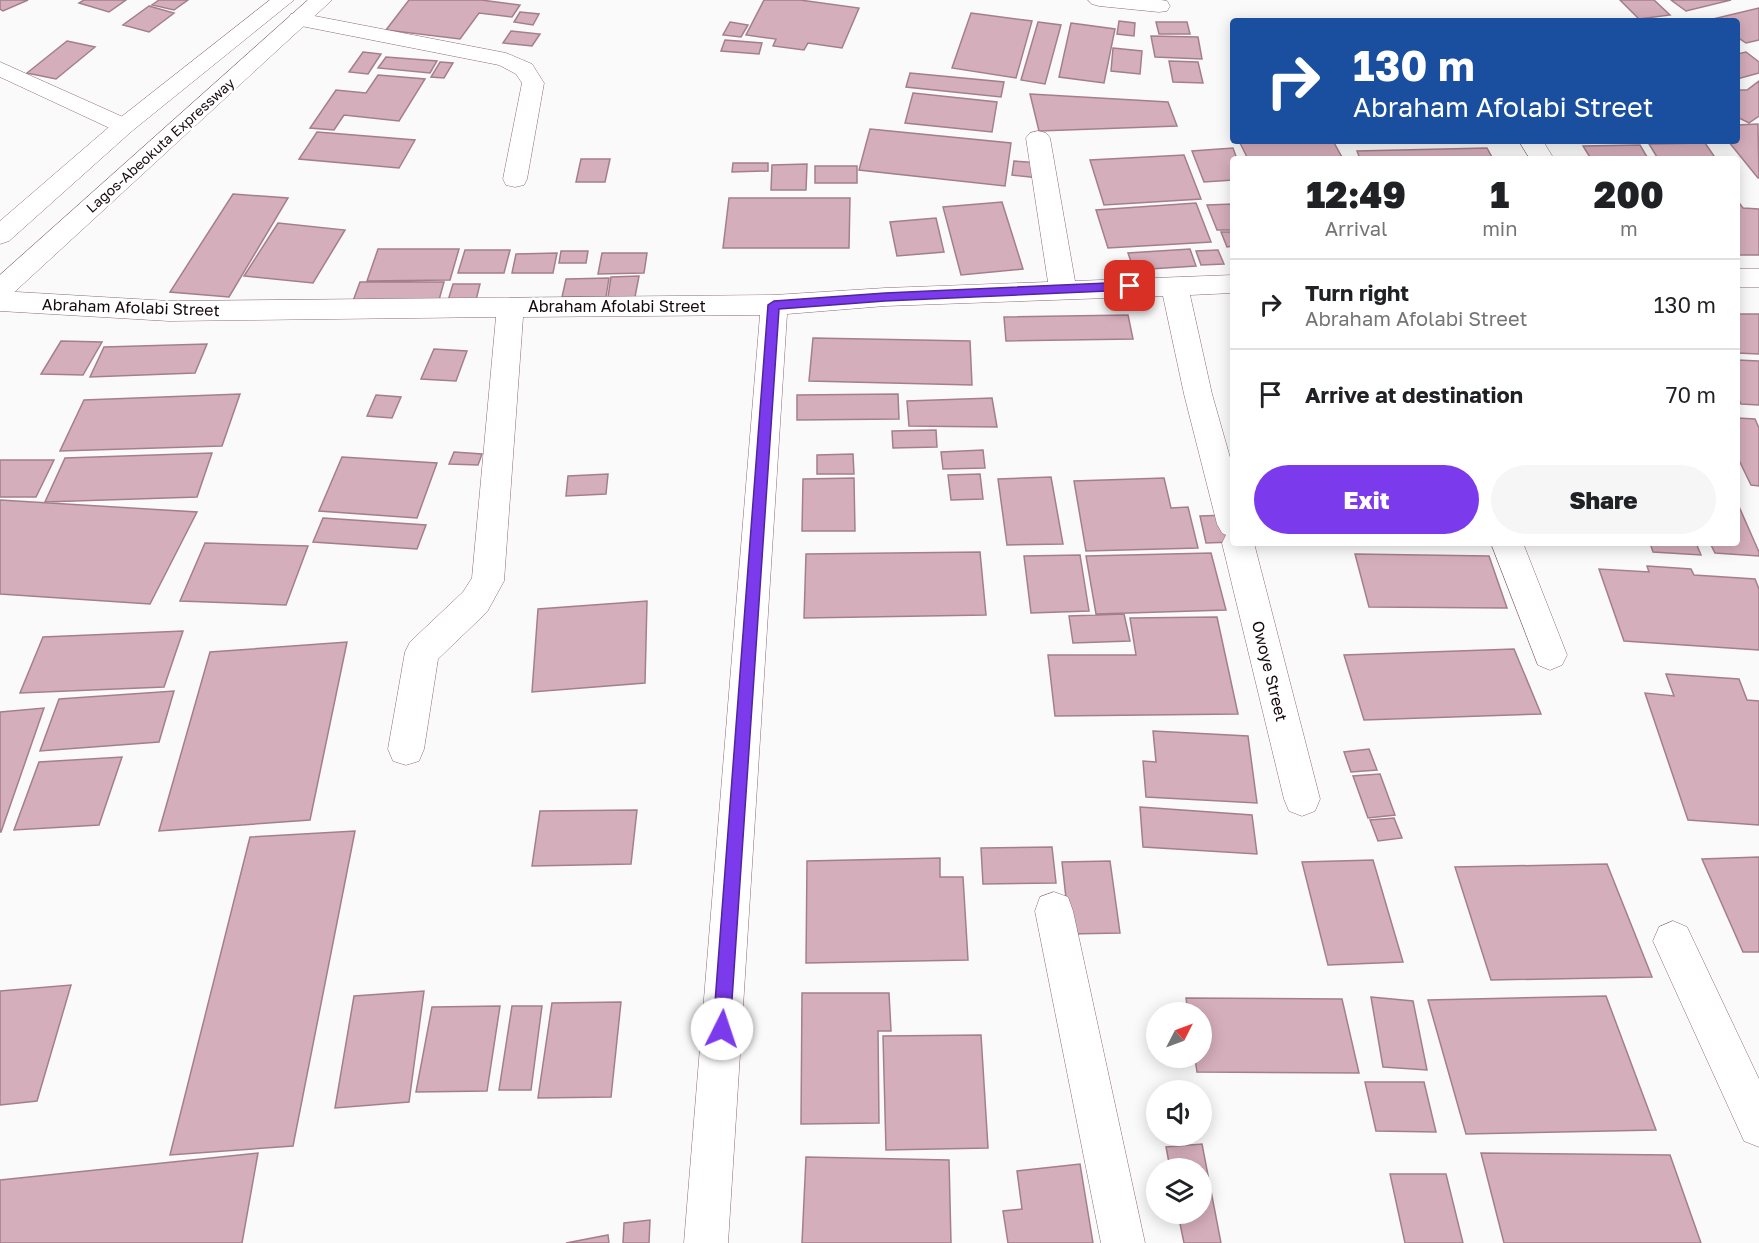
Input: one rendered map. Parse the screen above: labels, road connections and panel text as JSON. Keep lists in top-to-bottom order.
{
  "streets": {
    "main road": ["Lagos-Abeokuta Expressway", "Abraham Afolabi Street", "Owoye Street"]
  },
  "north": "top right",
  "page": {
    "turn": ["130 m", "Abraham Afolabi Street"],
    "eta": [
      "12:49",
      "Arrival",
      "1",
      "min",
      "200",
      "m"
    ],
    "list": [
      {
        "name": "Turn right",
        "note": "Abraham Afolabi Street",
        "value": "130 m"
      },
      {
        "name": "Arrive at destination",
        "value": "70 m"
      }
    ],
    "buttons": ["Exit", "Share"]
  }
}
